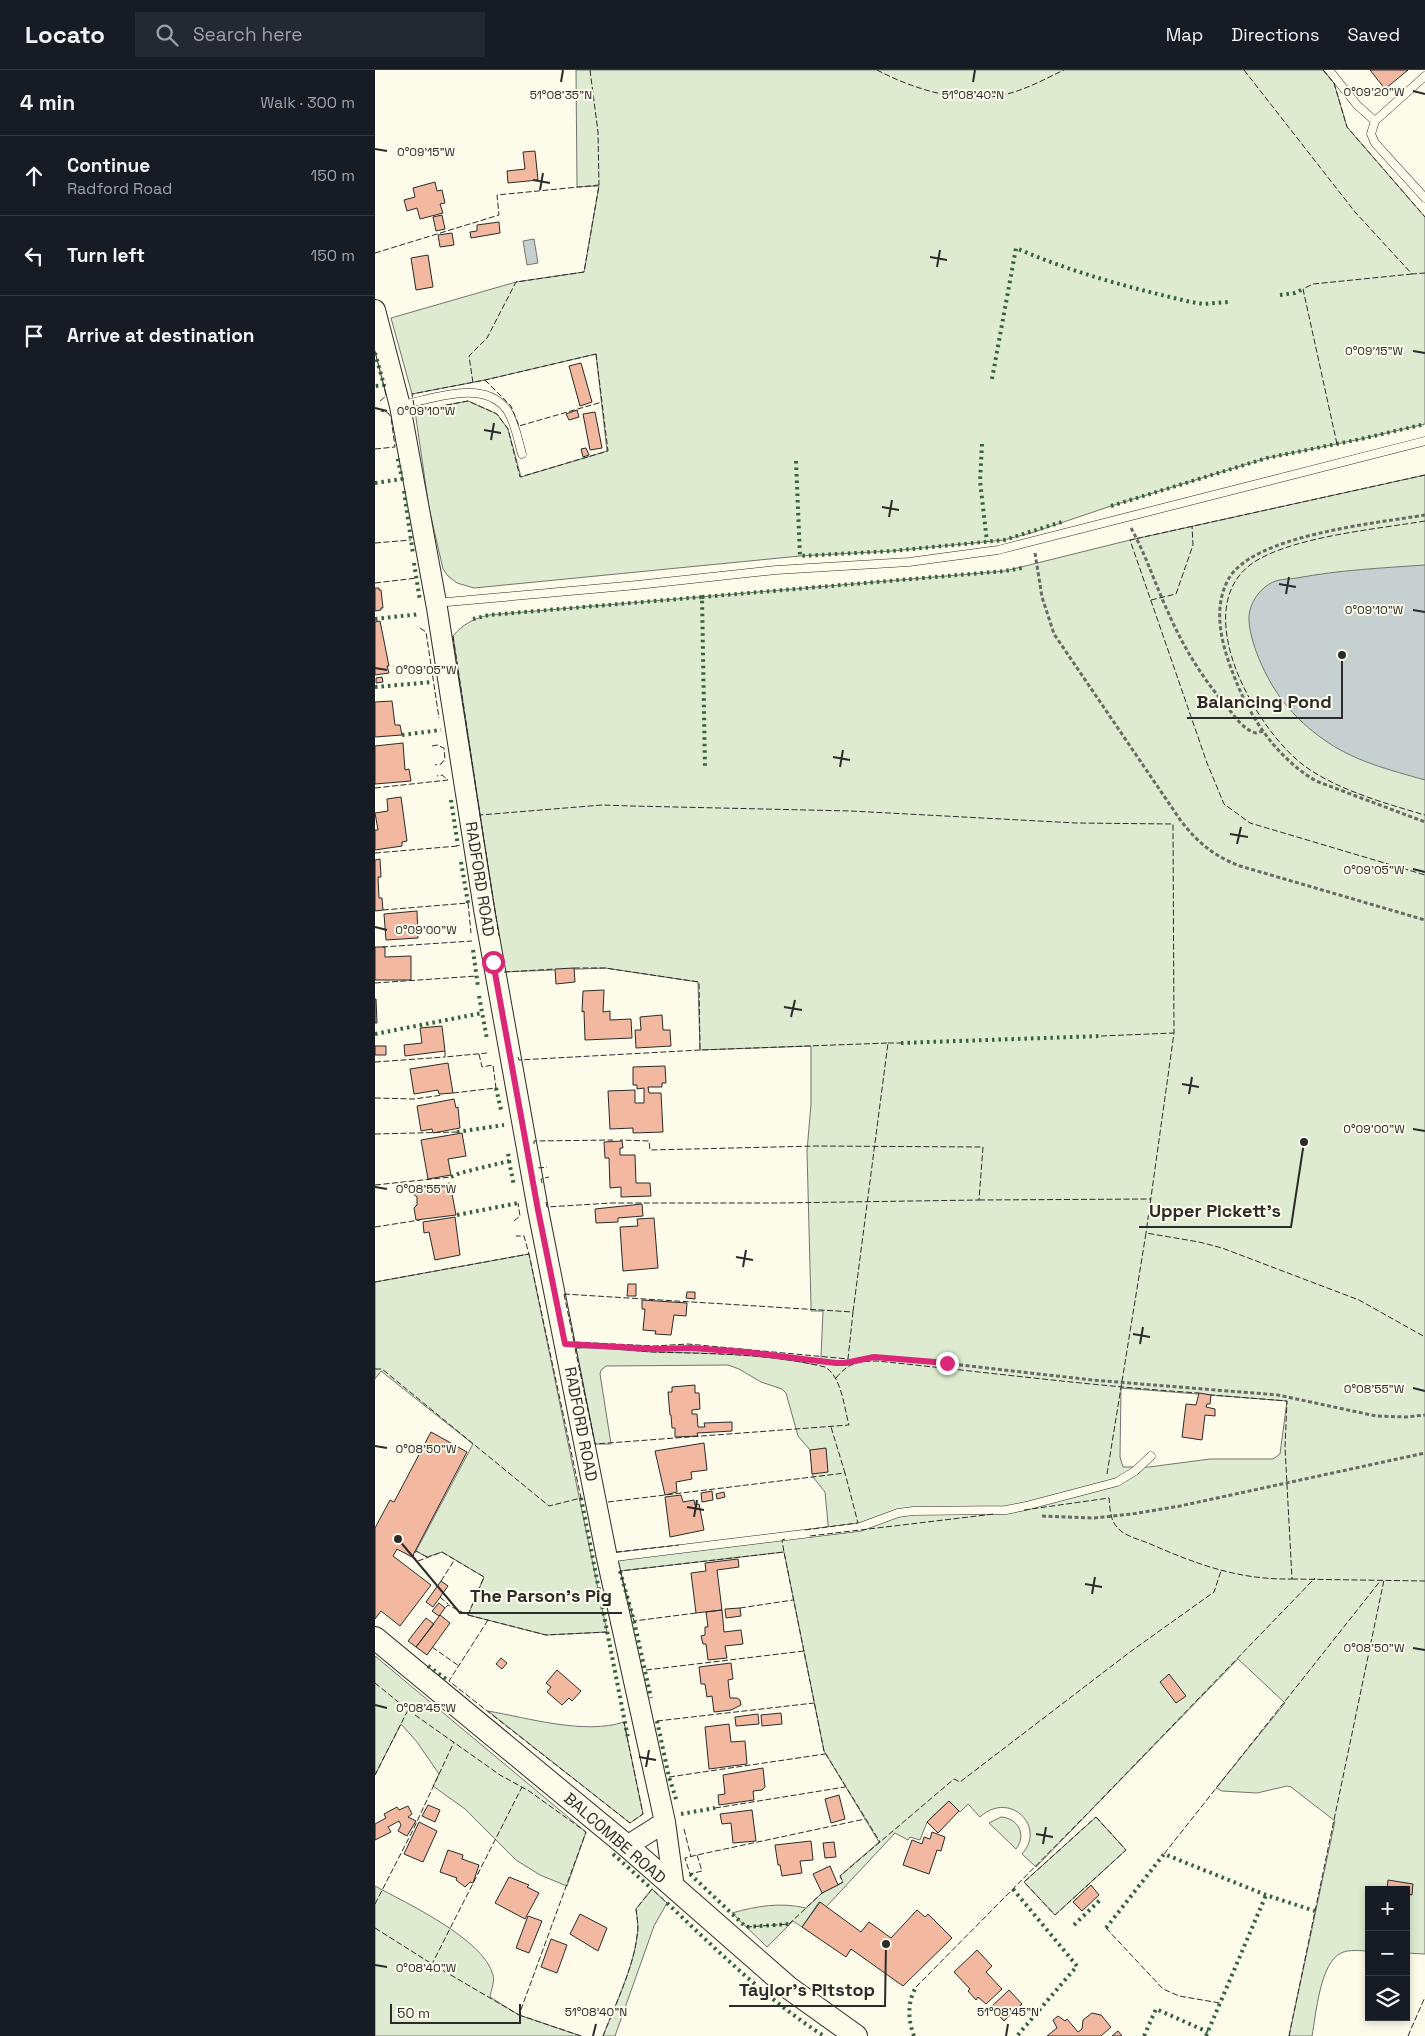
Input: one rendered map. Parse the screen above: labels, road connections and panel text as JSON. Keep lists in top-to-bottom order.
{
  "streets": {
    "main road": ["BALCOMBE ROAD"],
    "street": ["RADFORD ROAD"]
  },
  "crossings": [
    ["RADFORD ROAD", "BALCOMBE ROAD"]
  ],
  "places": [
    "Balancing Pond",
    "Upper Pickett's",
    "The Parson's Pig",
    "Taylor's Pitstop"
  ],
  "scale_bar": "50 m",
  "page": {
    "header": "Locato",
    "search": "Search here",
    "nav": ["Map", "Directions", "Saved"],
    "heading": ["4 min", "Walk · 300 m"],
    "list": [
      ["Continue", "Radford Road", "150 m"],
      ["Turn left", "150 m"],
      "Arrive at destination"
    ],
    "map_buttons": ["+", "−"],
    "scale": "50 m"
  },
  "coordinates": [
    "0°09'20\"W",
    "51°08'35\"N",
    "51°08'40\"N",
    "0°09'15\"W",
    "0°09'10\"W",
    "0°09'05\"W",
    "0°09'00\"W",
    "0°08'55\"W",
    "0°08'50\"W",
    "0°08'45\"W",
    "0°08'40\"W",
    "51°08'45\"N"
  ]
}
